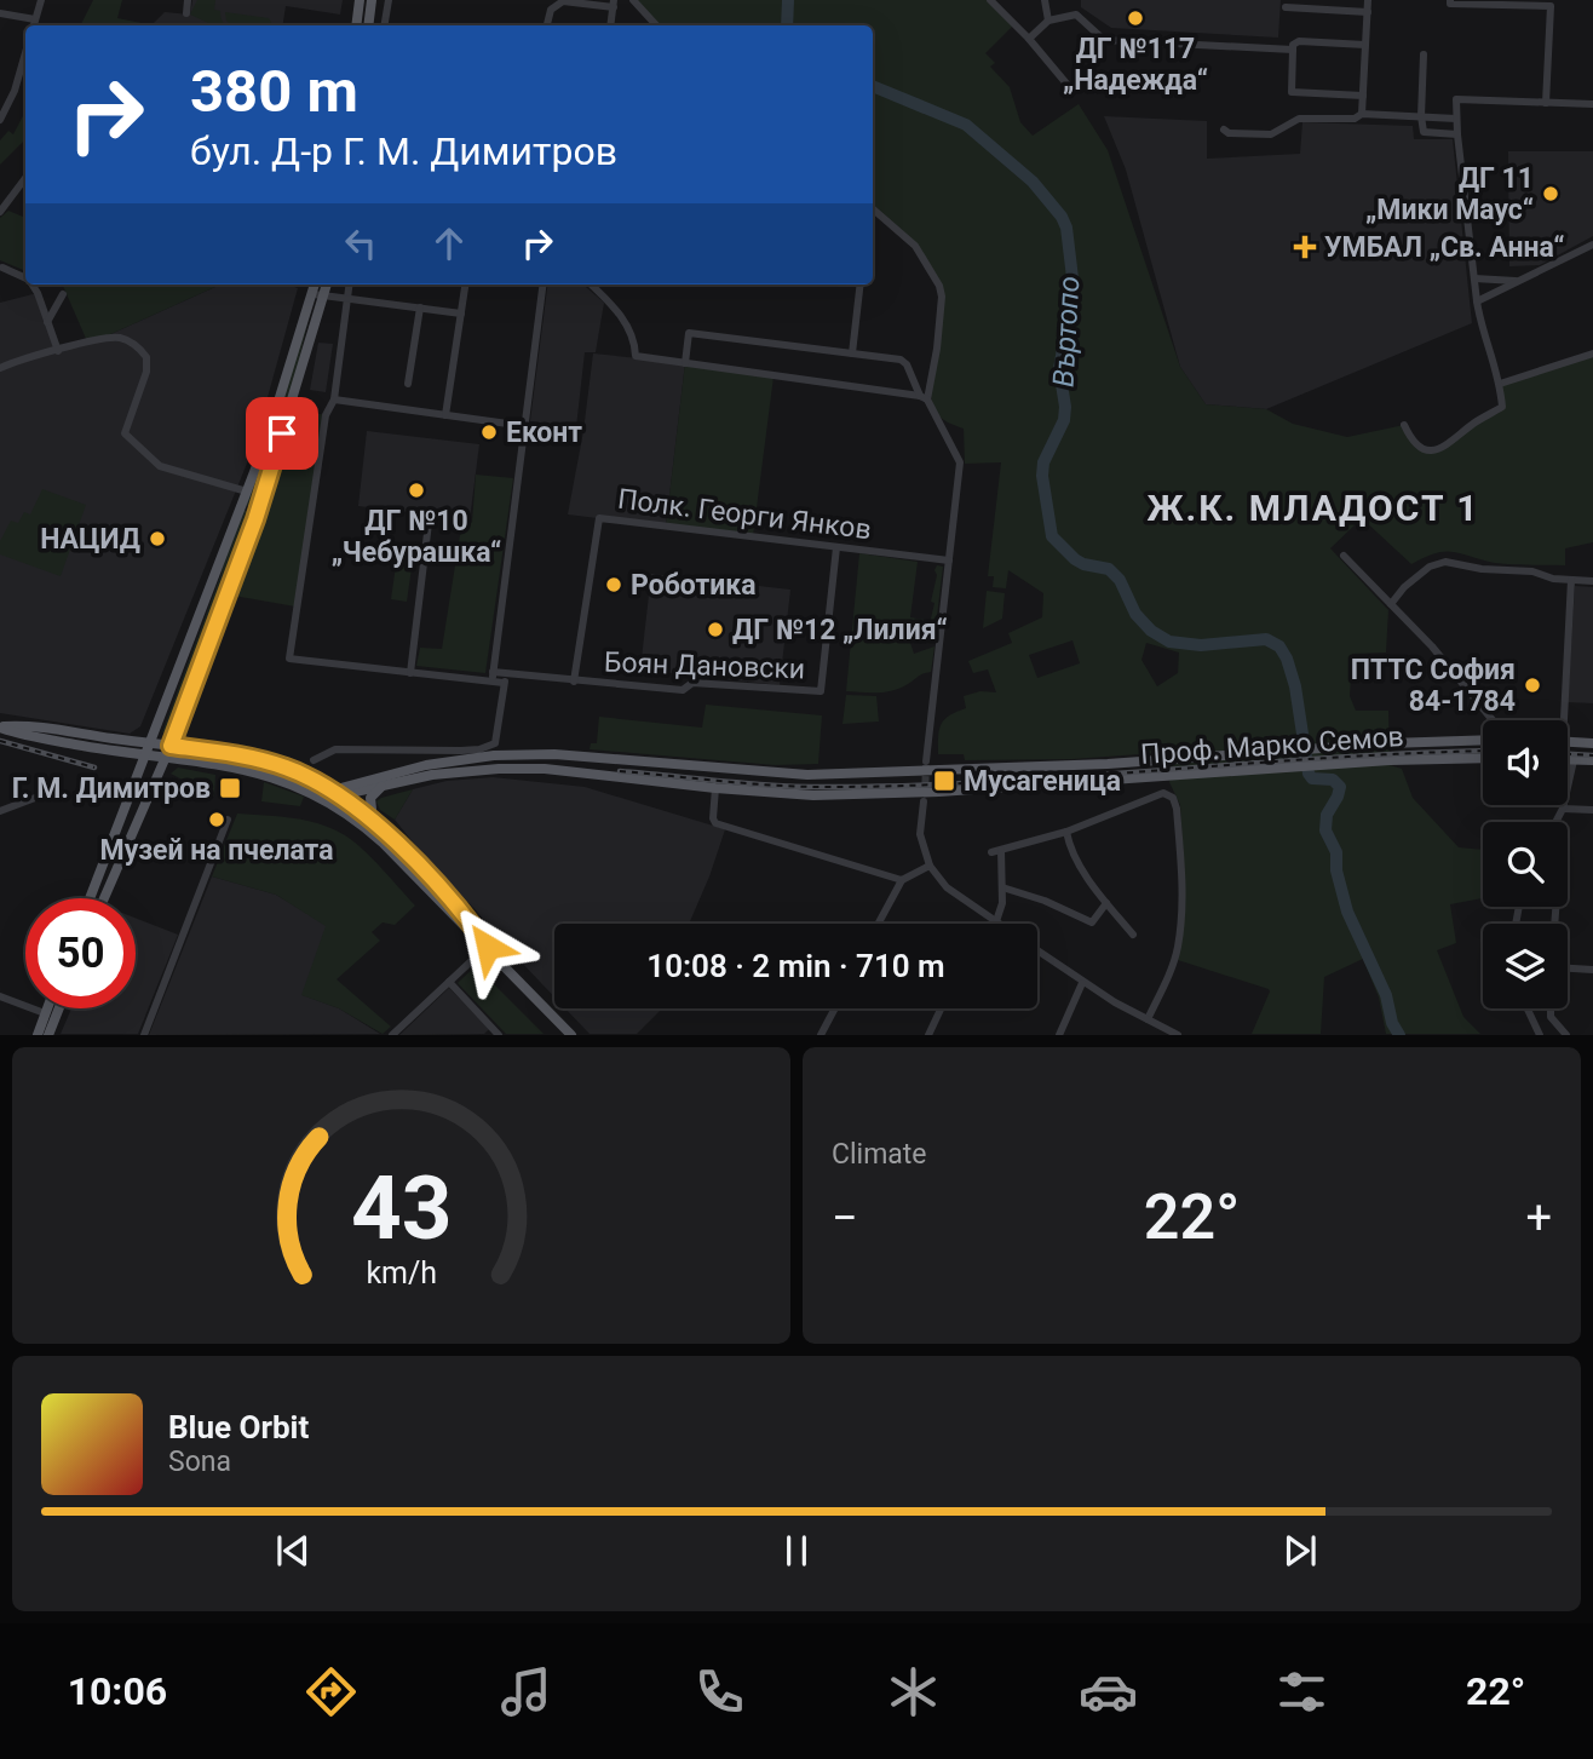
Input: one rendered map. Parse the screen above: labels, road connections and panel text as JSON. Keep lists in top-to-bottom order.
{
  "streets": {
    "main road": ["Проф. Марко Семов"],
    "street": ["Полк. Георги Янков", "Боян Дановски"]
  },
  "crossings": [
    ["Полк. Георги Янков", "Боян Дановски"]
  ],
  "districts": ["Ж.К. МЛАДОСТ 1"],
  "water": ["Въртопо"],
  "places": {
    "other": [
      "ДГ №117 „Надежда“",
      "ДГ 11 „Мики Маус“",
      "Еконт",
      "ДГ №10 „Чебурашка“",
      "НАЦИД",
      "Роботика",
      "ДГ №12 „Лилия“",
      "ПТТС София 84-1784",
      "Музей на пчелата"
    ],
    "health": ["УМБАЛ „Св. Анна“"],
    "transit": ["Мусагеница", "Г. М. Димитров"]
  },
  "page": {
    "turn": ["380 m", "бул. Д-р Г. М. Димитров"],
    "limit": "50",
    "trip": "10:08 · 2 min · 710 m",
    "tile": "Climate",
    "heat": ["−", "22°", "+"],
    "song": ["Blue Orbit", "Sona"],
    "tabs": ["10:06", "22°"],
    "gauge": ["43", "km/h"]
  }
}
